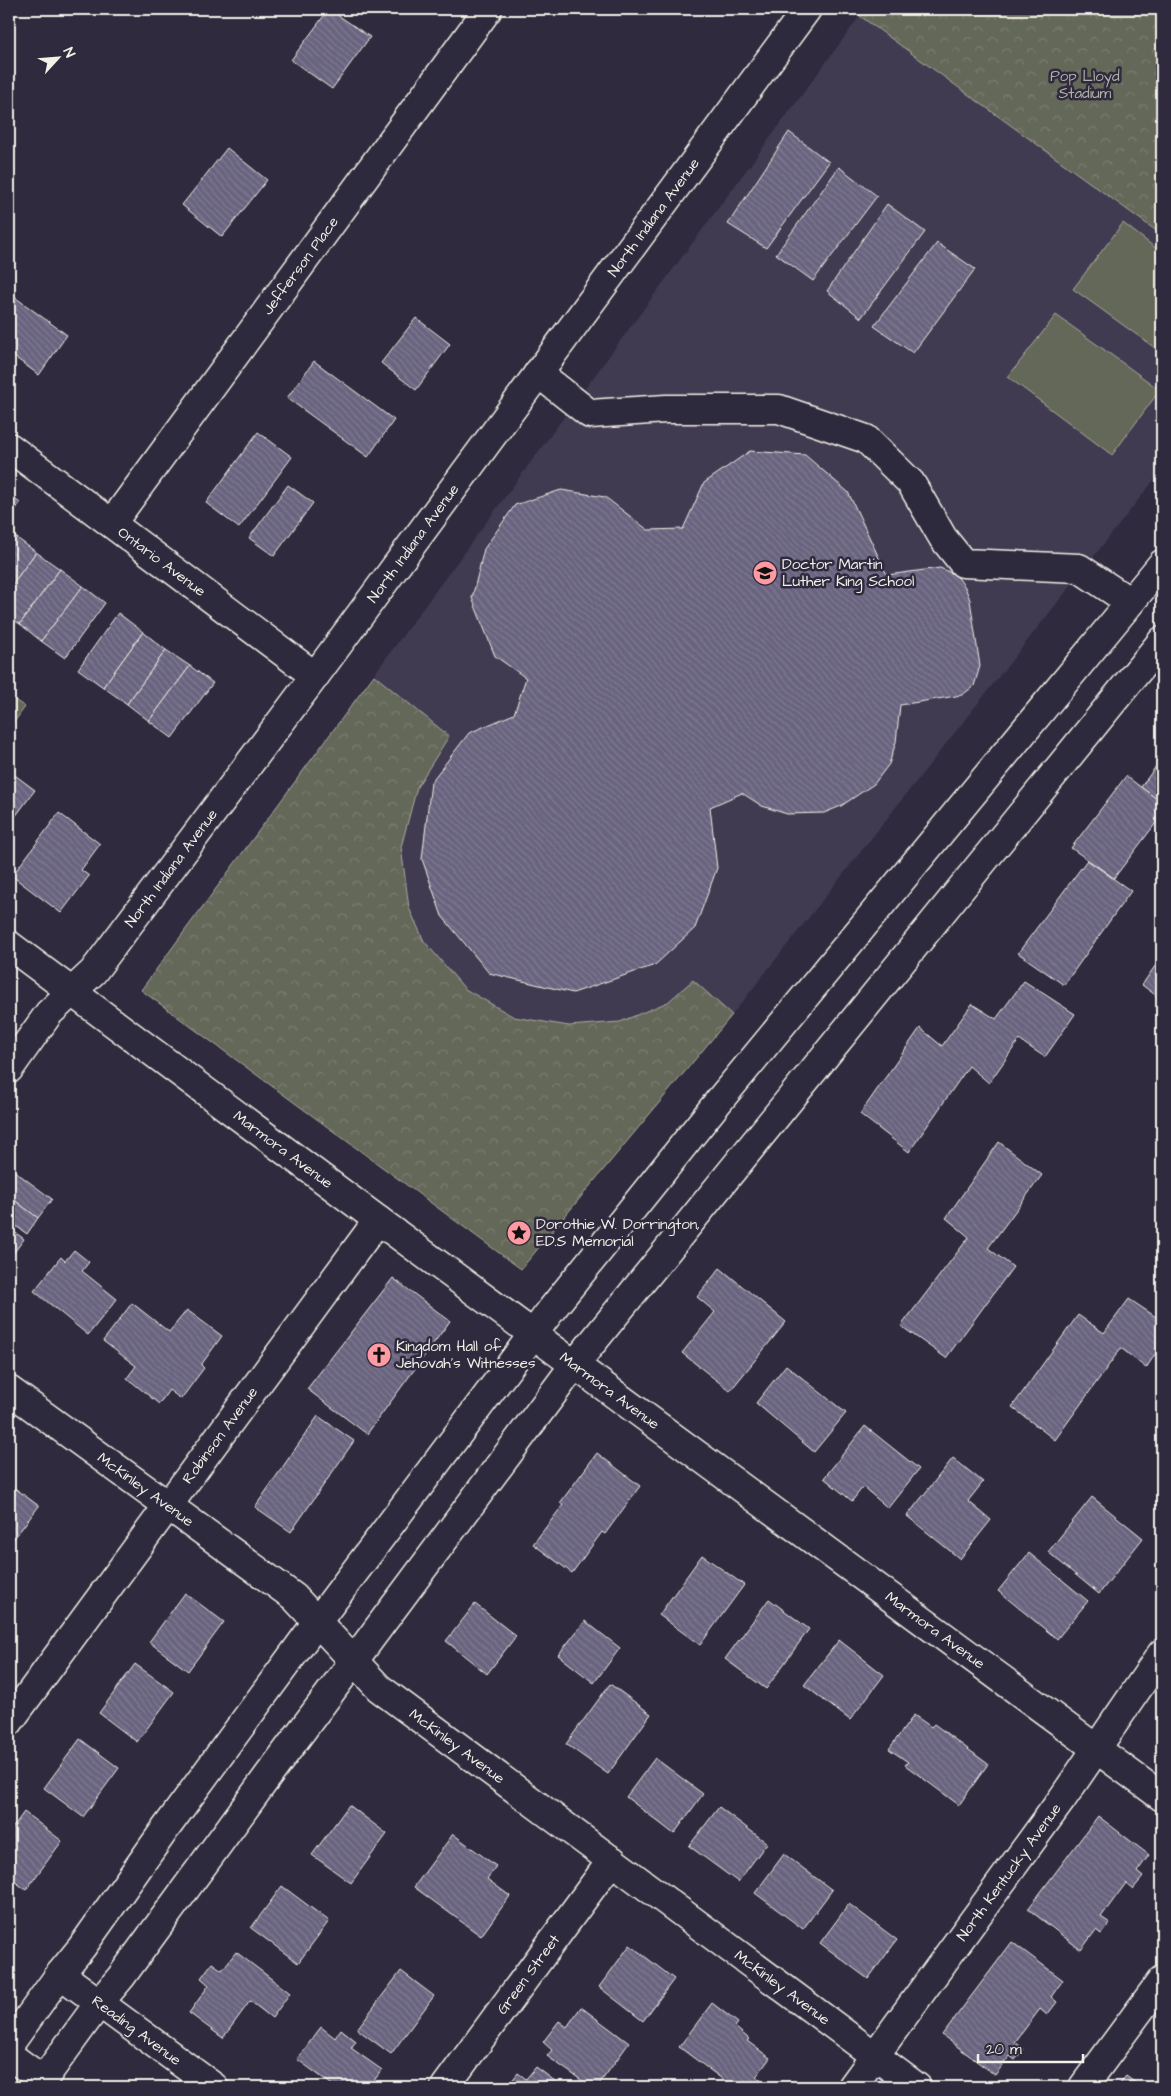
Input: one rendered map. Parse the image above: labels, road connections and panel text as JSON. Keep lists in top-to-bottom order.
{
  "streets": {
    "street": [
      "North Indiana Avenue",
      "Jefferson Place",
      "Ontario Avenue",
      "Marmora Avenue",
      "Robinson Avenue",
      "McKinley Avenue",
      "North Kentucky Avenue",
      "Green Street",
      "Reading Avenue"
    ]
  },
  "crossings": [
    ["North Indiana Avenue", "Ontario Avenue"],
    ["North Indiana Avenue", "Marmora Avenue"],
    ["Jefferson Place", "Ontario Avenue"],
    ["Marmora Avenue", "Robinson Avenue"],
    ["Marmora Avenue", "North Kentucky Avenue"],
    ["Robinson Avenue", "McKinley Avenue"],
    ["McKinley Avenue", "North Kentucky Avenue"],
    ["McKinley Avenue", "Green Street"]
  ],
  "parks": ["Pop Lloyd Stadium"],
  "places": {
    "school or university": ["Doctor Martin Luther King School"],
    "place": ["Dorothie W. Dorrington, ED.S Memorial"],
    "church": ["Kingdom Hall of Jehovah's Witnesses"]
  },
  "scale_bar": "20 m",
  "north": "top right"
}
